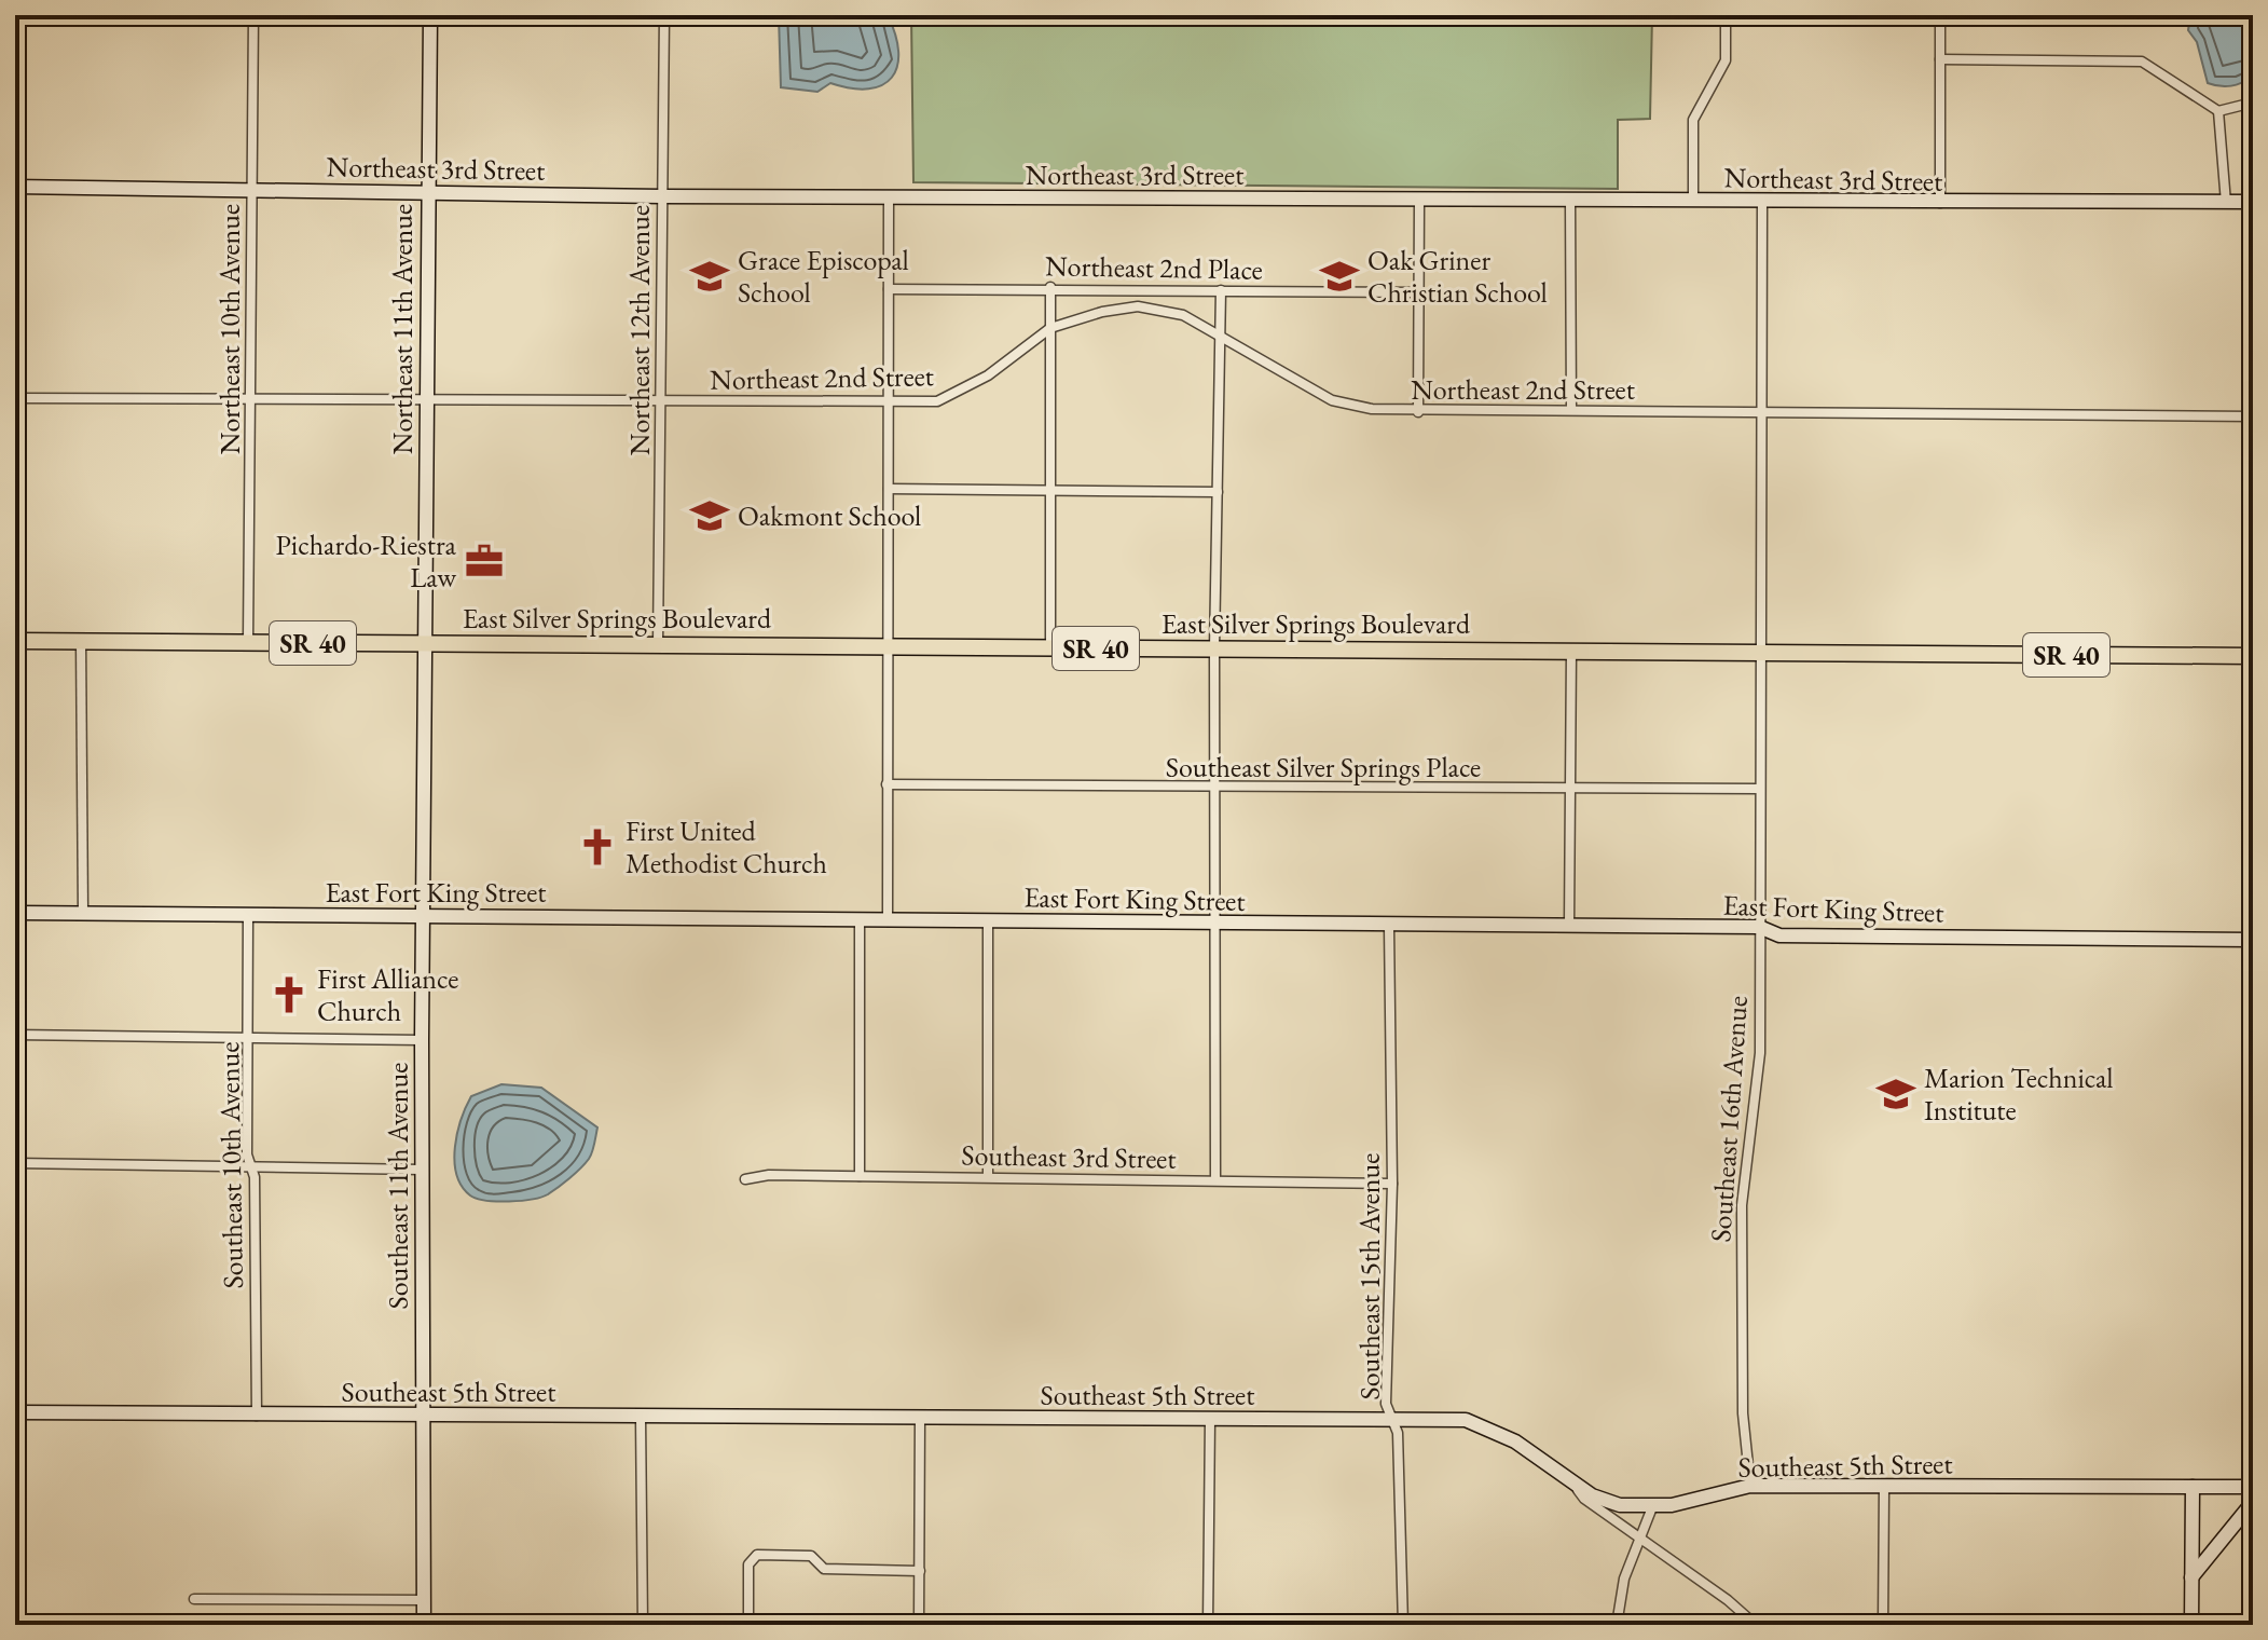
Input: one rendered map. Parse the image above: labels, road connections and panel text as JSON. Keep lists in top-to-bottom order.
{
  "streets": {
    "main road": ["East Silver Springs Boulevard", "SR 40"],
    "street": [
      "Northeast 3rd Street",
      "Northeast 2nd Place",
      "Northeast 10th Avenue",
      "Northeast 11th Avenue",
      "Northeast 12th Avenue",
      "Northeast 2nd Street",
      "Southeast Silver Springs Place",
      "East Fort King Street",
      "Southeast 16th Avenue",
      "Southeast 3rd Street",
      "Southeast 10th Avenue",
      "Southeast 11th Avenue",
      "Southeast 15th Avenue",
      "Southeast 5th Street"
    ]
  },
  "crossings": [
    ["Northeast 3rd Street", "Northeast 10th Avenue"],
    ["Northeast 3rd Street", "Northeast 11th Avenue"],
    ["Northeast 3rd Street", "Northeast 12th Avenue"],
    ["Northeast 3rd Street", "Southeast 16th Avenue"],
    ["Northeast 10th Avenue", "Northeast 2nd Street"],
    ["Northeast 10th Avenue", "East Silver Springs Boulevard"],
    ["Northeast 11th Avenue", "Northeast 2nd Street"],
    ["Northeast 11th Avenue", "East Silver Springs Boulevard"],
    ["Northeast 11th Avenue", "Southeast 11th Avenue"],
    ["Northeast 12th Avenue", "Northeast 2nd Street"],
    ["Northeast 12th Avenue", "East Silver Springs Boulevard"],
    ["Northeast 2nd Street", "Southeast 16th Avenue"],
    ["East Silver Springs Boulevard", "Southeast 16th Avenue"],
    ["East Silver Springs Boulevard", "Southeast 11th Avenue"],
    ["Southeast Silver Springs Place", "Southeast 16th Avenue"],
    ["East Fort King Street", "Southeast 16th Avenue"],
    ["East Fort King Street", "Southeast 10th Avenue"],
    ["East Fort King Street", "Southeast 11th Avenue"],
    ["East Fort King Street", "Southeast 15th Avenue"],
    ["Southeast 16th Avenue", "Southeast 5th Street"],
    ["Southeast 3rd Street", "Southeast 15th Avenue"],
    ["Southeast 10th Avenue", "Southeast 5th Street"],
    ["Southeast 11th Avenue", "Southeast 5th Street"],
    ["Southeast 15th Avenue", "Southeast 5th Street"]
  ],
  "places": {
    "school or university": [
      "Grace Episcopal School",
      "Oak Griner Christian School",
      "Oakmont School",
      "Marion Technical Institute"
    ],
    "office": ["Pichardo-Riestra Law"],
    "church": ["First United Methodist Church", "First Alliance Church"]
  }
}
